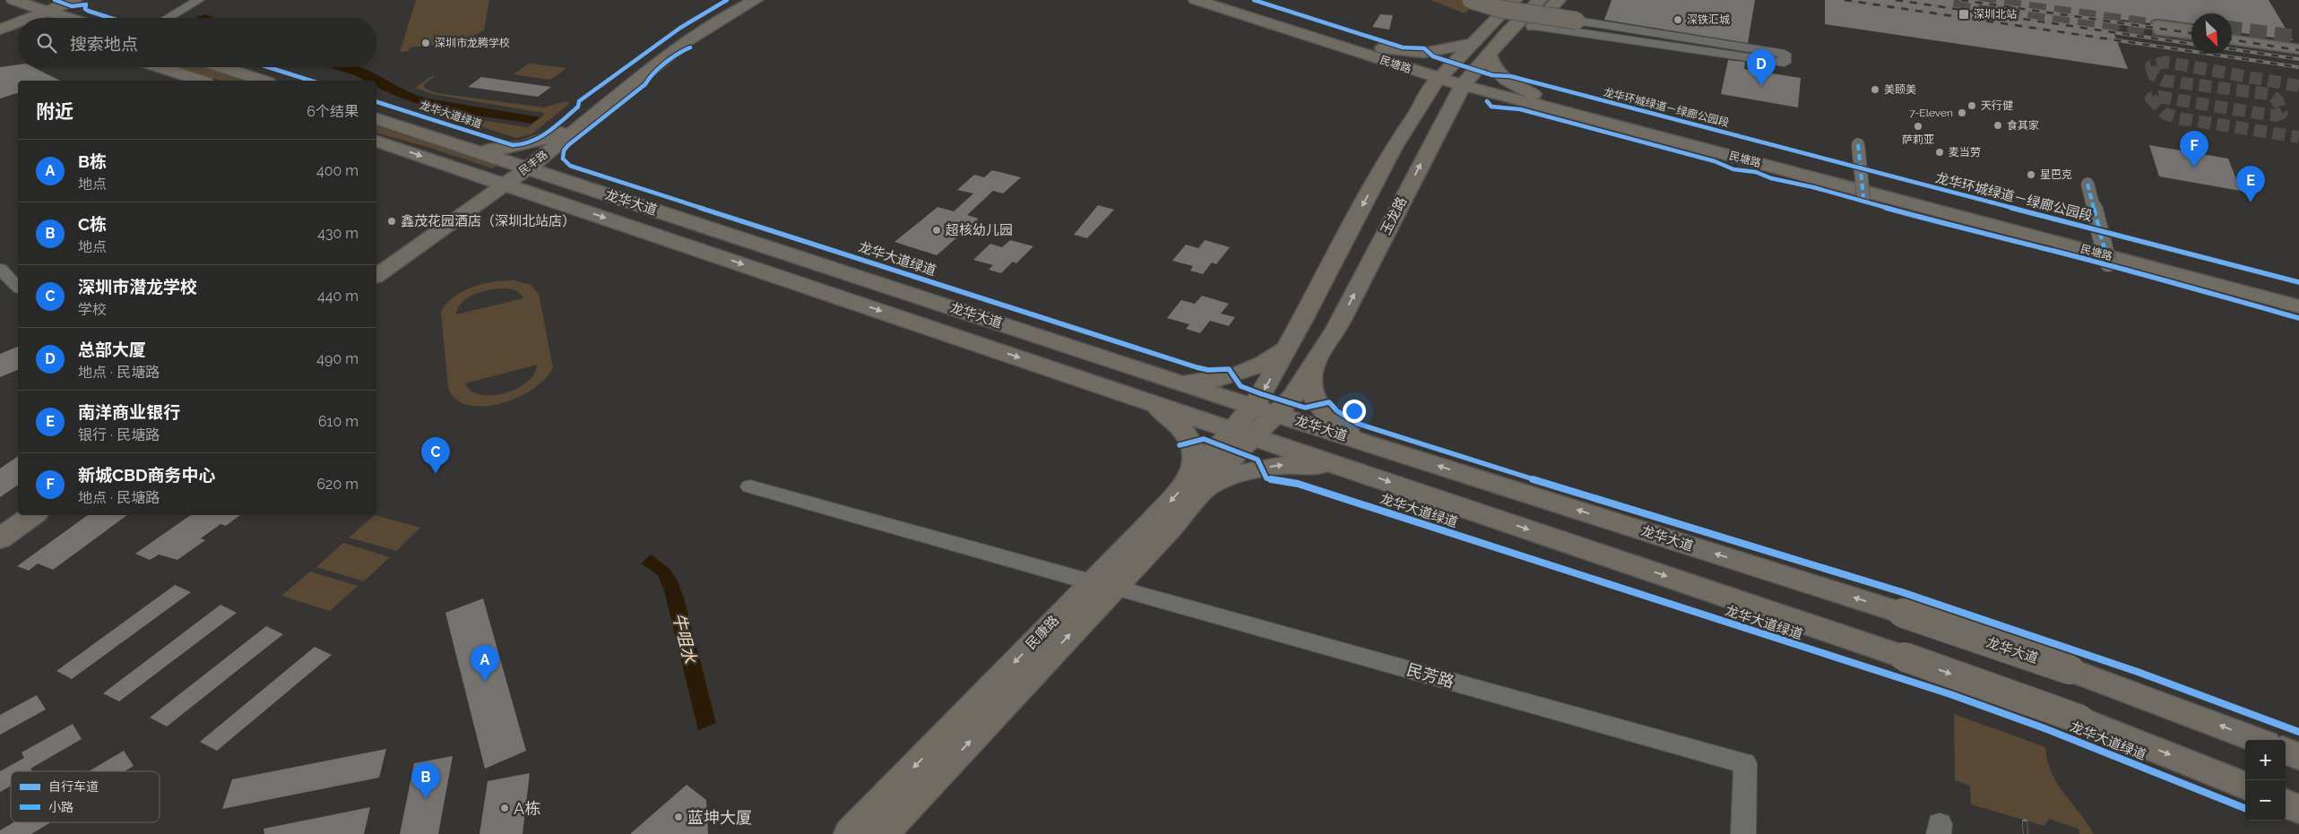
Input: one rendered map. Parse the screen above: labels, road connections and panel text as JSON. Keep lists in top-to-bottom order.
{
  "streets": {
    "main road": [
      "民塘路",
      "民丰路",
      "龙华大道",
      "玉龙路",
      "民康路"
    ],
    "street": ["民芳路"],
    "cycle path": ["龙华环城绿道－绿廊公园段", "龙华大道绿道"]
  },
  "crossings": [
    ["民塘路", "玉龙路"],
    ["民丰路", "龙华大道"],
    ["龙华大道", "玉龙路"],
    ["龙华大道", "民康路"],
    ["玉龙路", "民康路"],
    ["民康路", "民芳路"]
  ],
  "water": ["牛咀水"],
  "places": {
    "transit": ["深圳北站"],
    "other": [
      "深铁汇城",
      "深圳市龙腾学校",
      "美颐美",
      "天行健",
      "7-Eleven",
      "食其家",
      "萨莉亚",
      "麦当劳",
      "星巴克",
      "鑫茂花园酒店（深圳北站店）",
      "超核幼儿园",
      "A栋",
      "蓝坤大厦"
    ]
  },
  "legend": ["自行车道", "小路"],
  "north": "bottom right",
  "page": {
    "search": "搜索地点",
    "pins": [
      "D",
      "F",
      "E",
      "C",
      "A",
      "B"
    ],
    "heading": ["附近", "6个结果"],
    "list": [
      {
        "mark": "A",
        "name": "B栋",
        "note": "地点",
        "value": "400 m"
      },
      {
        "mark": "B",
        "name": "C栋",
        "note": "地点",
        "value": "430 m"
      },
      {
        "mark": "C",
        "name": "深圳市潜龙学校",
        "note": "学校",
        "value": "440 m"
      },
      {
        "mark": "D",
        "name": "总部大厦",
        "note": "地点 · 民塘路",
        "value": "490 m"
      },
      {
        "mark": "E",
        "name": "南洋商业银行",
        "note": "银行 · 民塘路",
        "value": "610 m"
      },
      {
        "mark": "F",
        "name": "新城CBD商务中心",
        "note": "地点 · 民塘路",
        "value": "620 m"
      }
    ],
    "map_buttons": ["+", "−"]
  }
}
